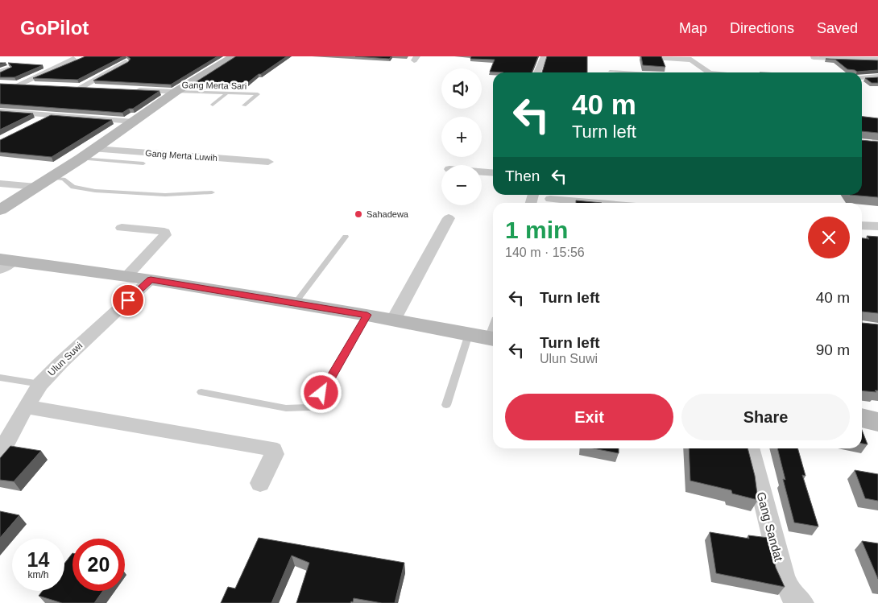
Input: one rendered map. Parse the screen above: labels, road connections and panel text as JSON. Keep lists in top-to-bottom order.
{
  "streets": {
    "street": ["Gang Merta Luwih", "Ulun Suwi", "Gang Sandat"],
    "lane": ["Gang Merta Sari"]
  },
  "places": ["Sahadewa"],
  "page": {
    "header": "GoPilot",
    "nav": ["Map", "Directions", "Saved"],
    "map_buttons": ["+", "−"],
    "turn": ["40 m", "Turn left"],
    "then": "Then",
    "heading": ["1 min", "140 m · 15:56"],
    "list": [
      {
        "name": "Turn left",
        "value": "40 m"
      },
      {
        "name": "Turn left",
        "note": "Ulun Suwi",
        "value": "90 m"
      }
    ],
    "buttons": ["Exit", "Share"],
    "speed": "14 km/h",
    "limit": "20"
  }
}
